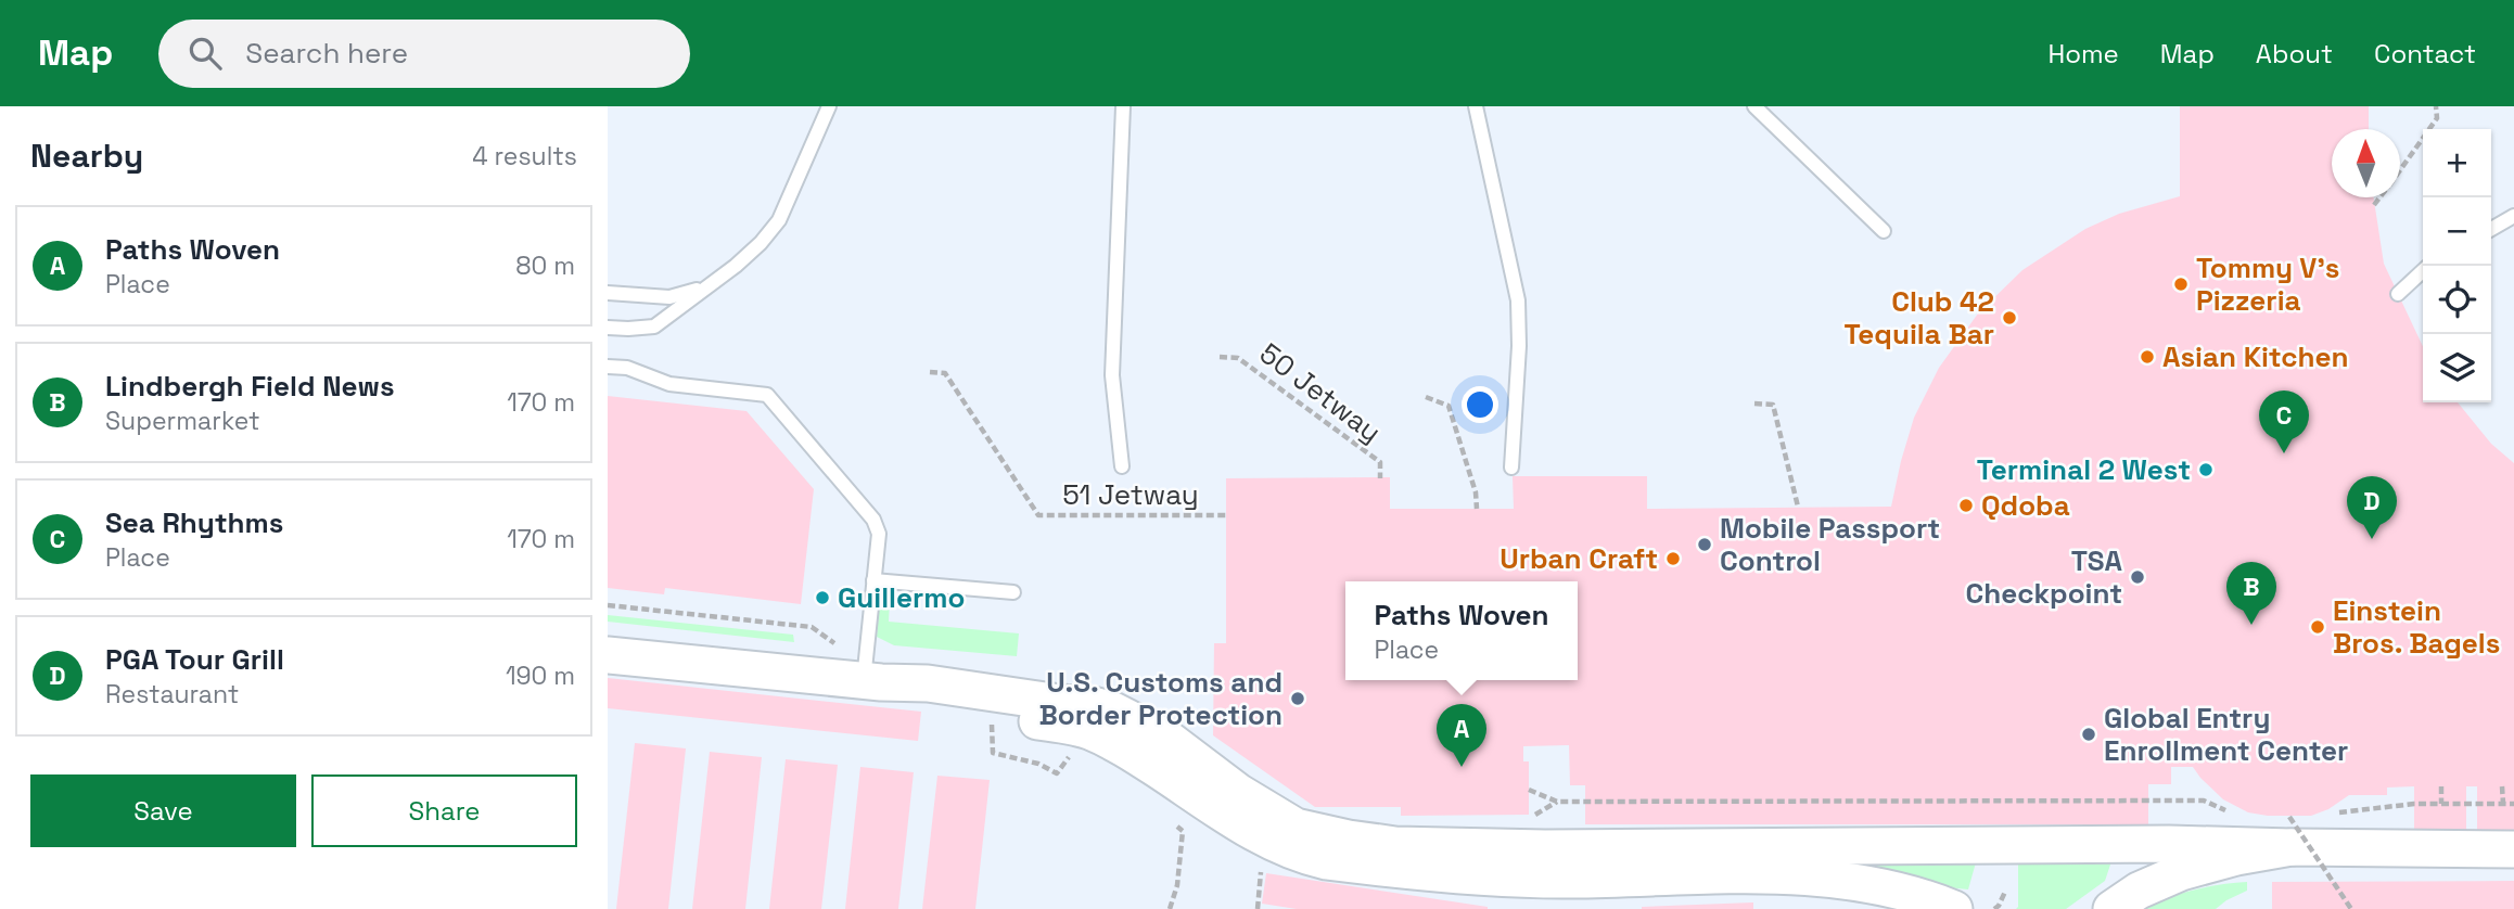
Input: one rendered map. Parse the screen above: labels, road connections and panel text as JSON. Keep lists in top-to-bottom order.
{
  "streets": {
    "path": ["50 Jetway", "51 Jetway"]
  },
  "places": [
    "Tommy V's Pizzeria",
    "Club 42 Tequila Bar",
    "Asian Kitchen",
    "Terminal 2 West",
    "Qdoba",
    "Mobile Passport Control",
    "Urban Craft",
    "TSA Checkpoint",
    "Guillermo",
    "Einstein Bros. Bagels",
    "U.S. Customs and Border Protection",
    "Global Entry Enrollment Center"
  ],
  "north": "top",
  "page": {
    "header": "Map",
    "search": "Search here",
    "nav": [
      "Home",
      "Map",
      "About",
      "Contact"
    ],
    "heading": ["Nearby", "4 results"],
    "map_buttons": ["+", "−"],
    "list": [
      {
        "mark": "A",
        "name": "Paths Woven",
        "note": "Place",
        "value": "80 m"
      },
      {
        "mark": "B",
        "name": "Lindbergh Field News",
        "note": "Supermarket",
        "value": "170 m"
      },
      {
        "mark": "C",
        "name": "Sea Rhythms",
        "note": "Place",
        "value": "170 m"
      },
      {
        "mark": "D",
        "name": "PGA Tour Grill",
        "note": "Restaurant",
        "value": "190 m"
      }
    ],
    "pins": [
      "C",
      "D",
      "B",
      "A"
    ],
    "popup": ["Paths Woven", "Place"],
    "buttons": ["Save", "Share"]
  }
}
